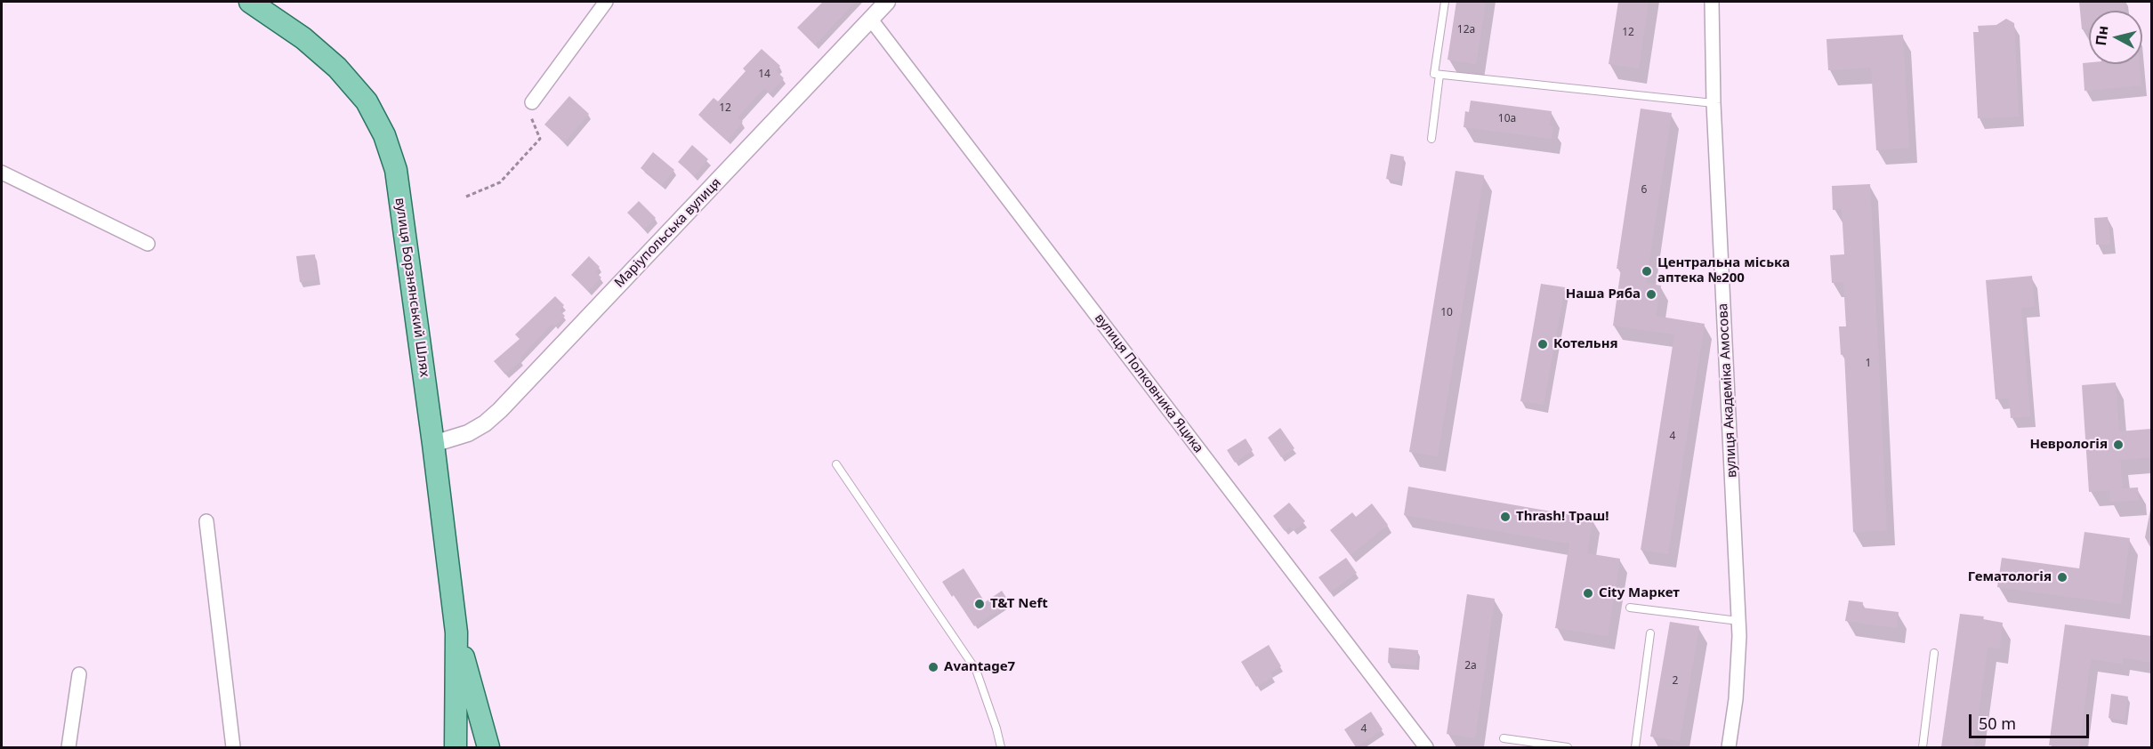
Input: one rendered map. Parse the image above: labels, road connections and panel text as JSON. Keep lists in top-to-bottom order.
{
  "streets": {
    "main road": ["вулиця Борзнянський Шлях"],
    "street": ["Маріупольська вулиця", "вулиця Полковника Яцика", "вулиця Академіка Амосова"]
  },
  "crossings": [
    ["Маріупольська вулиця", "вулиця Борзнянський Шлях"],
    ["Маріупольська вулиця", "вулиця Полковника Яцика"]
  ],
  "places": [
    "Центральна міська аптека №200",
    "Наша Ряба",
    "Котельня",
    "Неврологія",
    "Thrash! Траш!",
    "Гематологія",
    "City Маркет",
    "T&T Neft",
    "Avantage7"
  ],
  "house_numbers": [
    "12а",
    "12",
    "14",
    "12",
    "10а",
    "6",
    "10",
    "1",
    "4",
    "2а",
    "2",
    "4"
  ],
  "scale_bar": "50 m",
  "north": "left"
}
